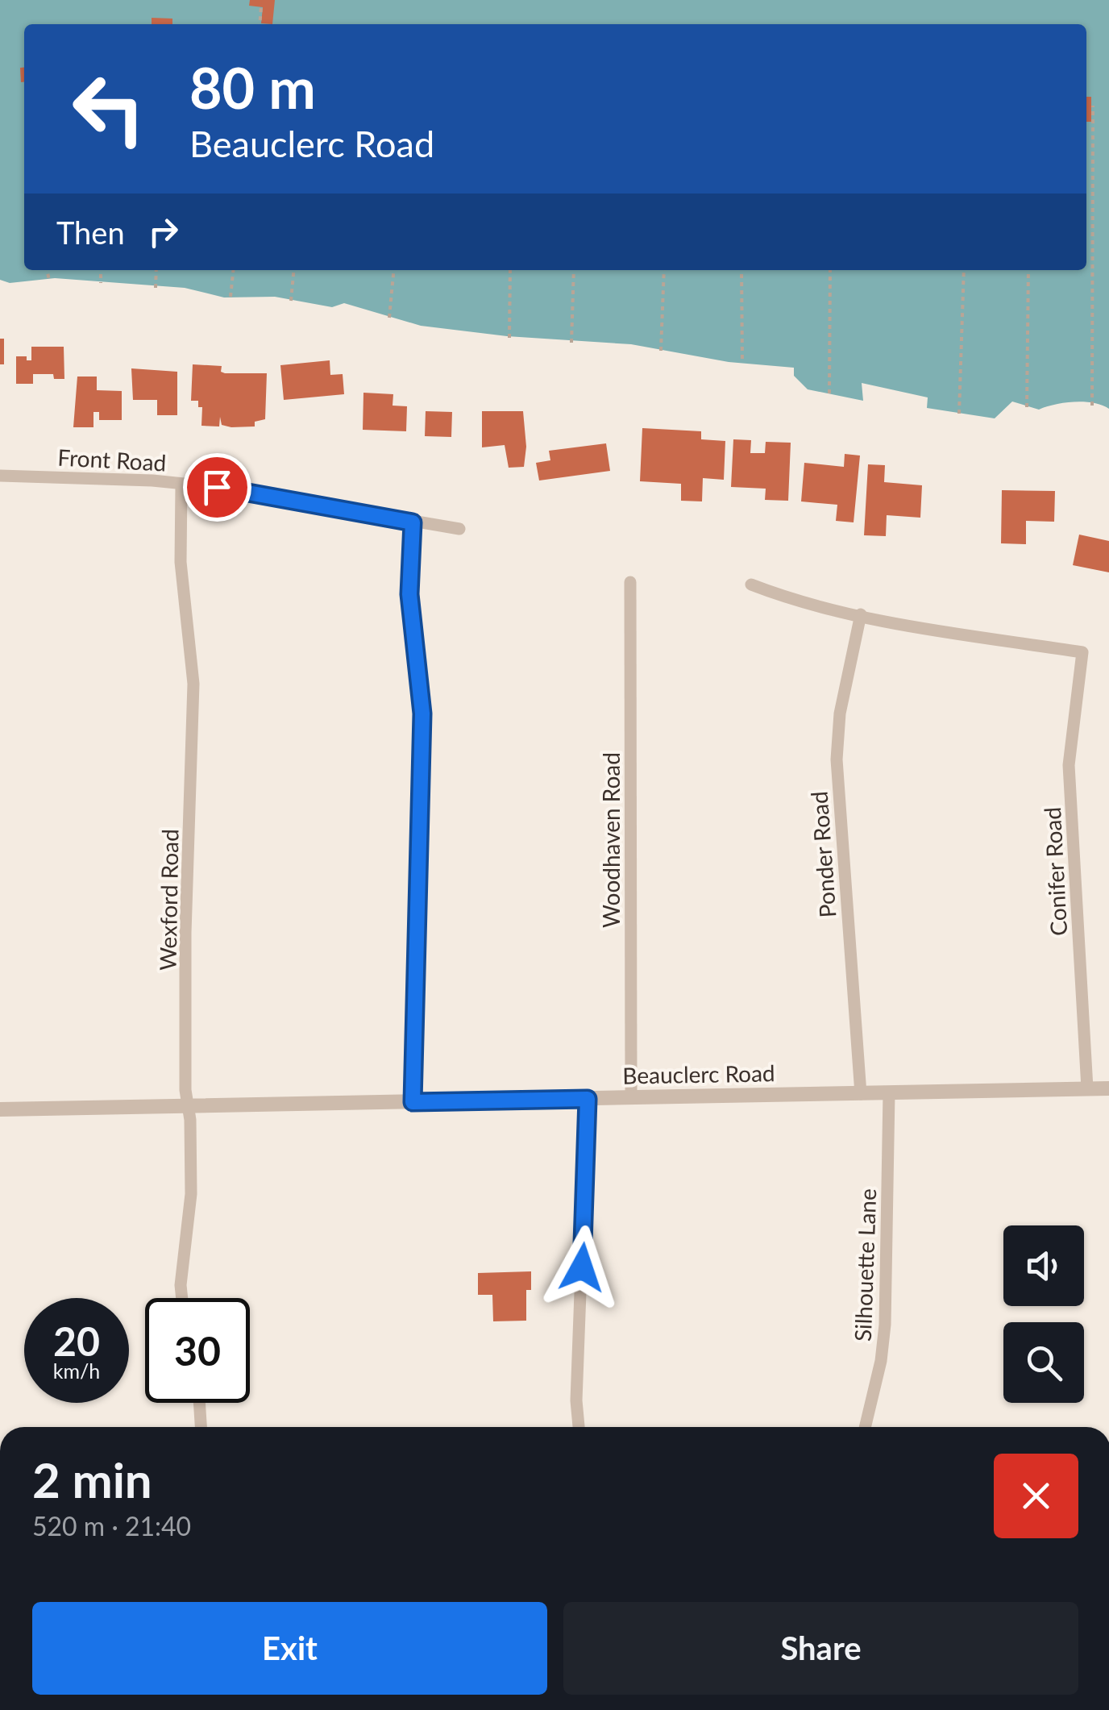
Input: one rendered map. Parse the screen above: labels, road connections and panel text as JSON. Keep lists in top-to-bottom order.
{
  "streets": {
    "street": [
      "Front Road",
      "Woodhaven Road",
      "Ponder Road",
      "Conifer Road",
      "Wexford Road",
      "Beauclerc Road",
      "Silhouette Lane"
    ]
  },
  "crossings": [
    ["Front Road", "Wexford Road"],
    ["Woodhaven Road", "Beauclerc Road"],
    ["Ponder Road", "Conifer Road"],
    ["Ponder Road", "Beauclerc Road"],
    ["Conifer Road", "Beauclerc Road"],
    ["Wexford Road", "Beauclerc Road"],
    ["Beauclerc Road", "Silhouette Lane"]
  ],
  "page": {
    "turn": ["80 m", "Beauclerc Road"],
    "then": "Then",
    "speed": "20 km/h",
    "limit": "30",
    "heading": ["2 min", "520 m · 21:40"],
    "buttons": ["Exit", "Share"]
  }
}
